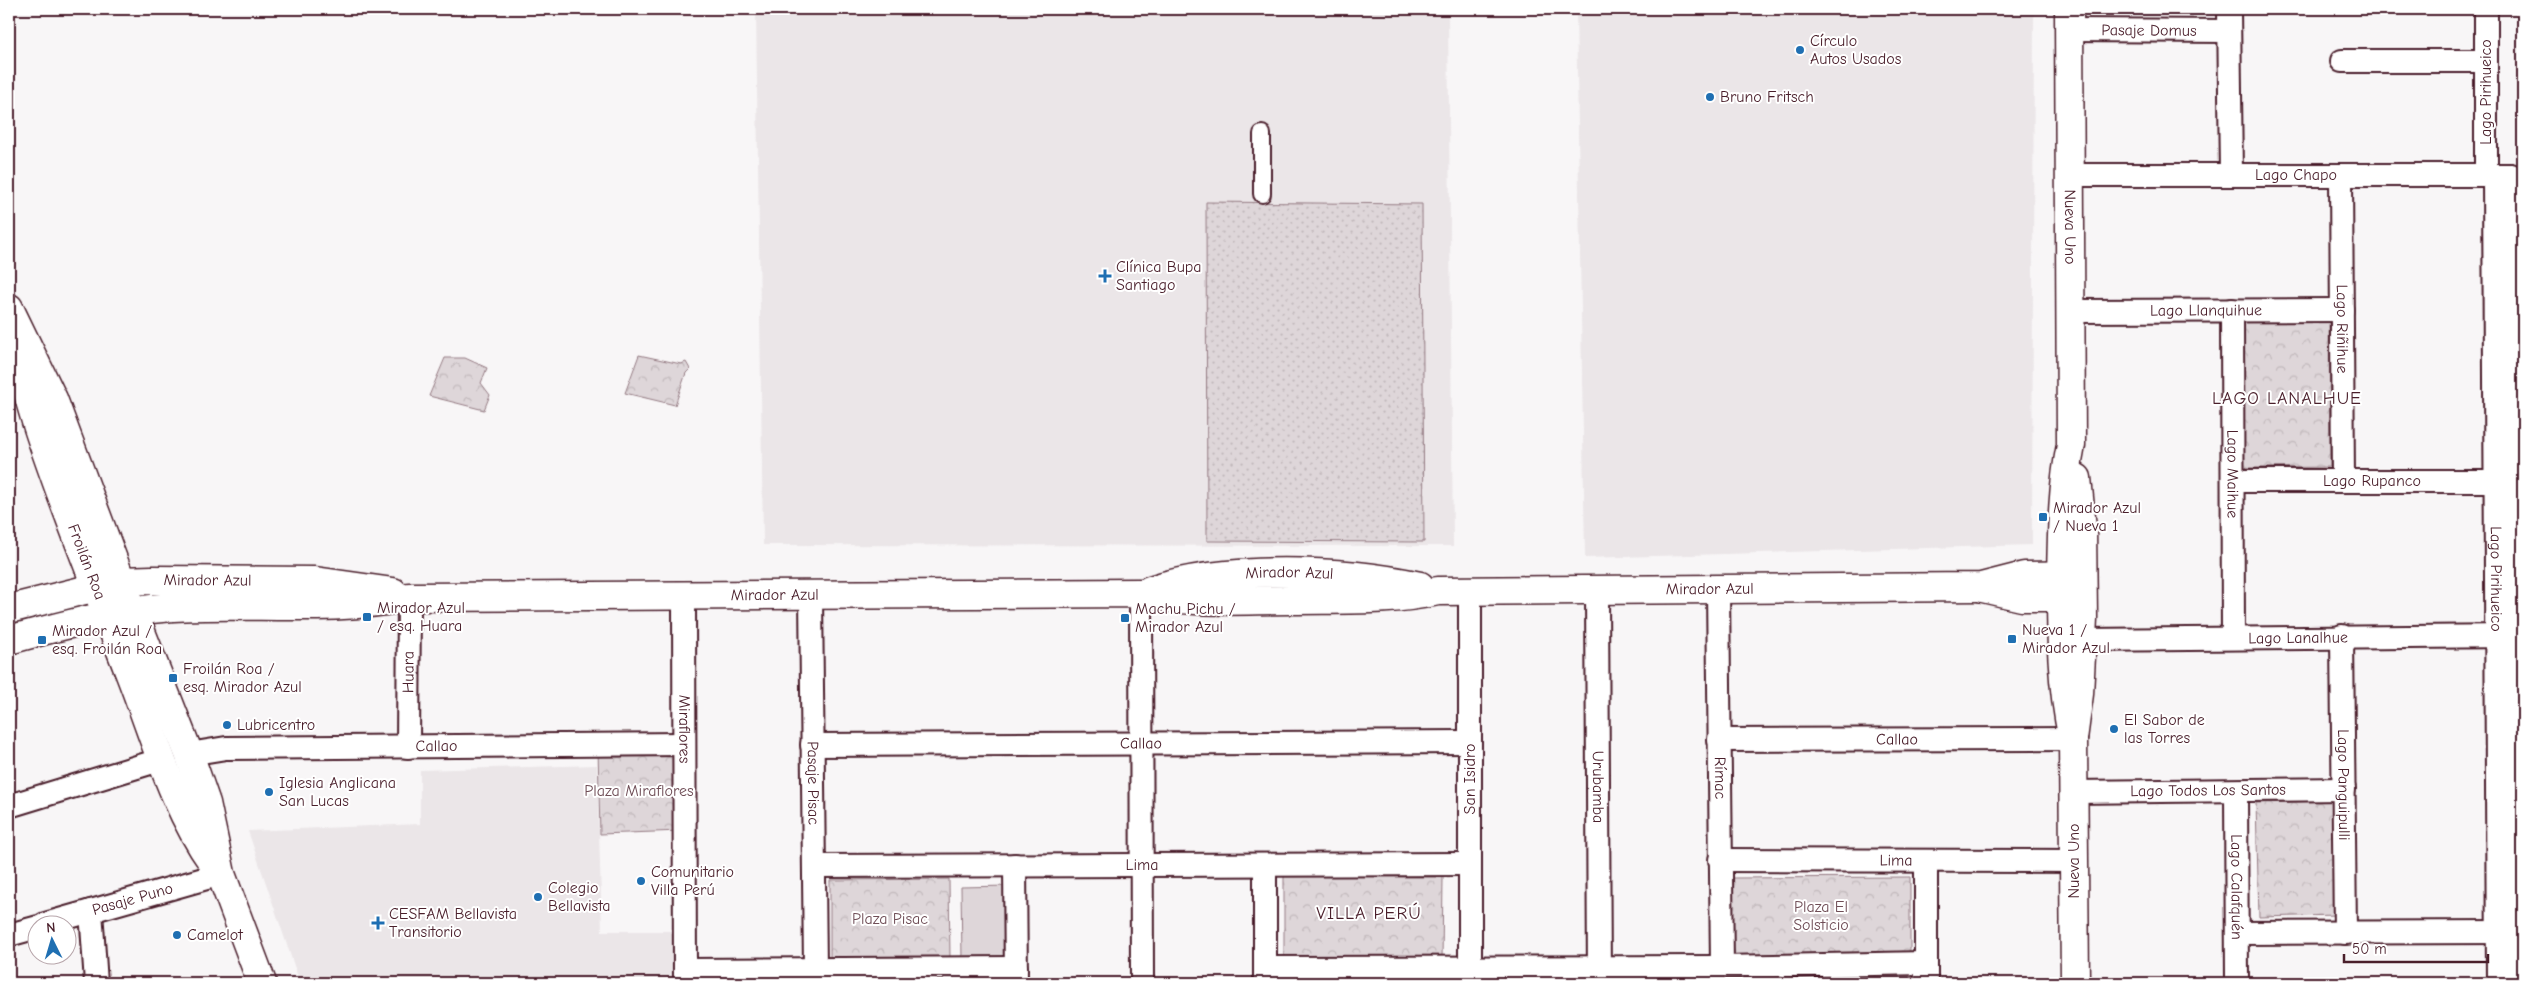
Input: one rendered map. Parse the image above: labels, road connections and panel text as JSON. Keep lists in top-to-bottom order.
{
  "streets": {
    "street": [
      "Pasaje Domus",
      "Lago Pirihueico",
      "Lago Chapo",
      "Nueva Uno",
      "Lago Llanquihue",
      "Lago Riñihue",
      "Lago Maihue",
      "Lago Rupanco",
      "Froilán Roa",
      "Mirador Azul",
      "Lago Lanalhue",
      "Huara",
      "Miraflores",
      "Callao",
      "Rímac",
      "San Isidro",
      "Pasaje Pisac",
      "Lago Panguipulli",
      "Urubamba",
      "Lago Todos Los Santos",
      "Lima",
      "Lago Calafquén",
      "Pasaje Puno"
    ]
  },
  "crossings": [
    ["Pasaje Domus", "Nueva Uno"],
    ["Lago Pirihueico", "Lago Chapo"],
    ["Lago Pirihueico", "Lago Rupanco"],
    ["Lago Pirihueico", "Lago Lanalhue"],
    ["Lago Chapo", "Nueva Uno"],
    ["Lago Chapo", "Lago Riñihue"],
    ["Nueva Uno", "Lago Llanquihue"],
    ["Nueva Uno", "Mirador Azul"],
    ["Nueva Uno", "Lago Lanalhue"],
    ["Nueva Uno", "Callao"],
    ["Nueva Uno", "Lago Todos Los Santos"],
    ["Nueva Uno", "Lima"],
    ["Lago Llanquihue", "Lago Riñihue"],
    ["Lago Llanquihue", "Lago Maihue"],
    ["Lago Riñihue", "Lago Rupanco"],
    ["Lago Maihue", "Lago Rupanco"],
    ["Lago Maihue", "Lago Lanalhue"],
    ["Froilán Roa", "Mirador Azul"],
    ["Froilán Roa", "Callao"],
    ["Froilán Roa", "Pasaje Puno"],
    ["Mirador Azul", "Huara"],
    ["Mirador Azul", "Miraflores"],
    ["Mirador Azul", "Rímac"],
    ["Mirador Azul", "San Isidro"],
    ["Mirador Azul", "Pasaje Pisac"],
    ["Mirador Azul", "Urubamba"],
    ["Lago Lanalhue", "Lago Panguipulli"],
    ["Huara", "Callao"],
    ["Miraflores", "Callao"],
    ["Callao", "Rímac"],
    ["Callao", "San Isidro"],
    ["Callao", "Pasaje Pisac"],
    ["Rímac", "Lima"],
    ["San Isidro", "Lima"],
    ["Pasaje Pisac", "Lima"],
    ["Lago Panguipulli", "Lago Todos Los Santos"],
    ["Lago Todos Los Santos", "Lago Calafquén"]
  ],
  "districts": ["LAGO LANALHUE", "VILLA PERÚ"],
  "parks": ["Plaza Miraflores", "Plaza El Solsticio", "Plaza Pisac"],
  "places": {
    "other": [
      "Círculo Autos Usados",
      "Bruno Fritsch",
      "Lubricentro",
      "El Sabor de las Torres",
      "Iglesia Anglicana San Lucas",
      "Comunitario Villa Perú",
      "Colegio Bellavista",
      "Camelot"
    ],
    "health": ["Clínica Bupa Santiago", "CESFAM Bellavista Transitorio"],
    "transit": [
      "Mirador Azul / Nueva 1",
      "Mirador Azul / esq. Huara",
      "Machu Pichu / Mirador Azul",
      "Nueva 1 / Mirador Azul",
      "Mirador Azul / esq. Froilán Roa",
      "Froilán Roa / esq. Mirador Azul"
    ]
  },
  "scale_bar": "50 m",
  "north": "top"
}
